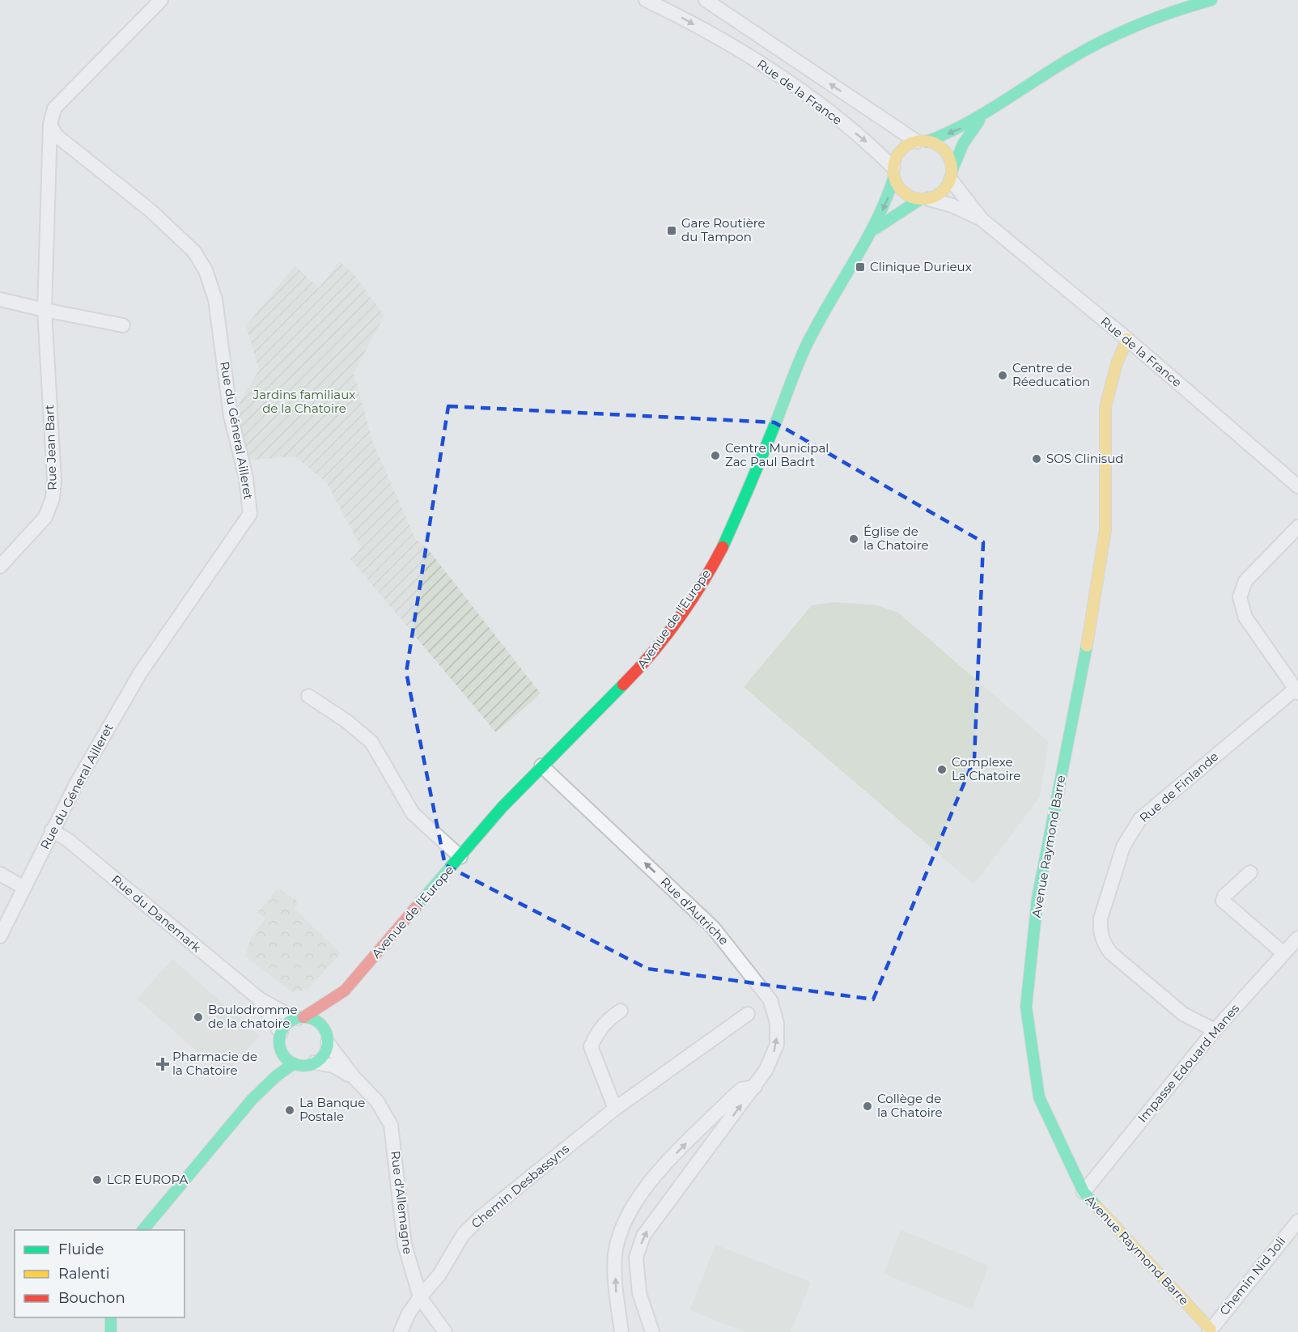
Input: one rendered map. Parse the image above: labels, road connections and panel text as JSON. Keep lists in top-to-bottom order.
{
  "streets": {
    "street": [
      "Rue de la France",
      "Rue du Géneral Ailleret",
      "Rue Jean Bart",
      "Avenue de l'Europe",
      "Rue de Finlande",
      "Avenue Raymond Barre",
      "Rue d'Autriche",
      "Rue du Danemark",
      "Impasse Edouard Manes",
      "Chemin Desbassyns",
      "Rue d'Allemagne",
      "Chemin Nid Joli"
    ]
  },
  "crossings": [
    ["Rue de la France", "Avenue de l'Europe"],
    ["Rue de la France", "Avenue Raymond Barre"],
    ["Rue du Géneral Ailleret", "Rue Jean Bart"],
    ["Rue du Géneral Ailleret", "Rue du Danemark"],
    ["Avenue de l'Europe", "Rue d'Autriche"],
    ["Avenue de l'Europe", "Rue du Danemark"],
    ["Avenue de l'Europe", "Rue d'Allemagne"],
    ["Rue de Finlande", "Impasse Edouard Manes"],
    ["Avenue Raymond Barre", "Impasse Edouard Manes"],
    ["Avenue Raymond Barre", "Chemin Nid Joli"],
    ["Rue du Danemark", "Rue d'Allemagne"],
    ["Chemin Desbassyns", "Rue d'Allemagne"]
  ],
  "one_way": ["Rue d'Autriche"],
  "parks": ["Jardins familiaux de la Chatoire"],
  "places": {
    "transit": ["Gare Routière du Tampon", "Clinique Durieux"],
    "other": [
      "Centre de Réeducation",
      "Centre Municipal Zac Paul Badrt",
      "SOS Clinisud",
      "Église de la Chatoire",
      "Complexe La Chatoire",
      "Boulodromme de la chatoire",
      "Collège de la Chatoire",
      "La Banque Postale",
      "LCR EUROPA"
    ],
    "health": ["Pharmacie de la Chatoire"]
  },
  "legend": ["Fluide", "Ralenti", "Bouchon"]
}
